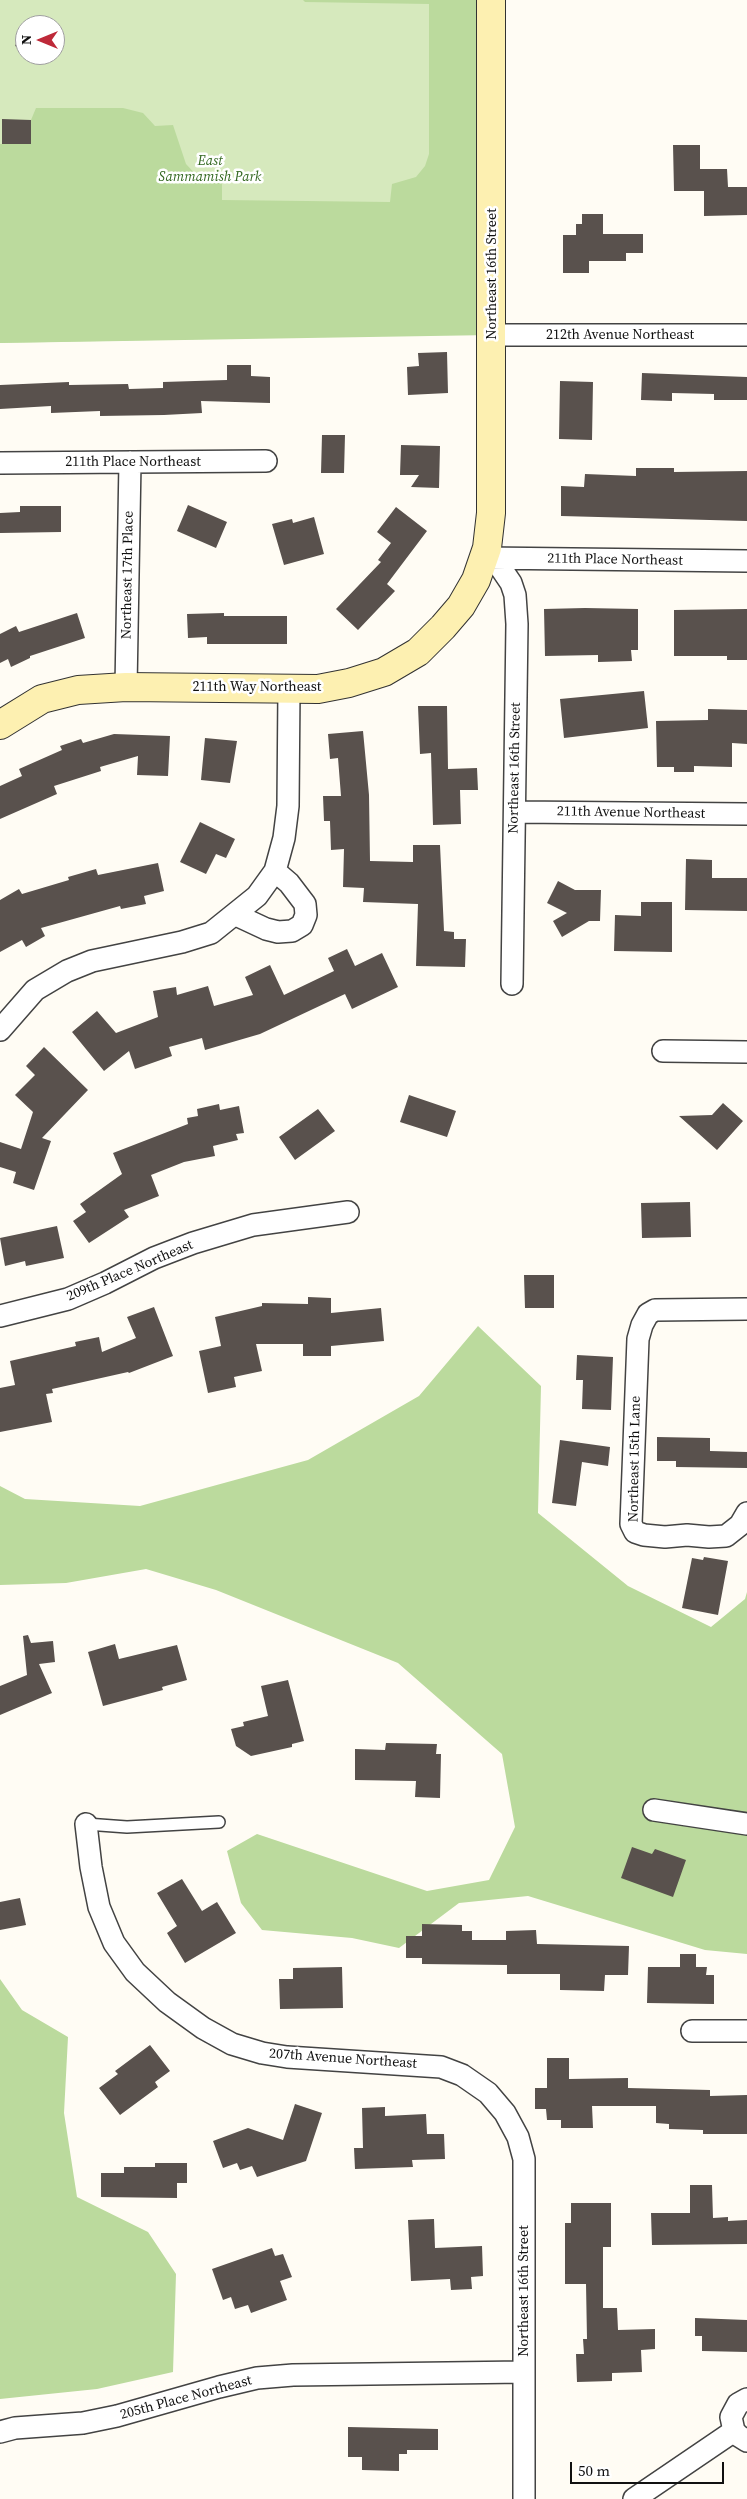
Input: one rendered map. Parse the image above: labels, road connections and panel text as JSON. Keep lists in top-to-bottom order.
{
  "streets": {
    "street": [
      "Northeast 16th Street",
      "212th Avenue Northeast",
      "211th Place Northeast",
      "Northeast 17th Place",
      "211th Way Northeast",
      "211th Avenue Northeast",
      "209th Place Northeast",
      "Northeast 15th Lane",
      "207th Avenue Northeast",
      "205th Place Northeast"
    ]
  },
  "crossings": [
    ["Northeast 16th Street", "212th Avenue Northeast"],
    ["Northeast 16th Street", "211th Place Northeast"],
    ["Northeast 16th Street", "211th Way Northeast"],
    ["Northeast 16th Street", "211th Avenue Northeast"],
    ["Northeast 16th Street", "207th Avenue Northeast"],
    ["Northeast 16th Street", "205th Place Northeast"],
    ["211th Place Northeast", "Northeast 17th Place"],
    ["211th Place Northeast", "211th Way Northeast"],
    ["Northeast 17th Place", "211th Way Northeast"]
  ],
  "parks": ["East Sammamish Park"],
  "scale_bar": "50 m",
  "north": "left"
}
